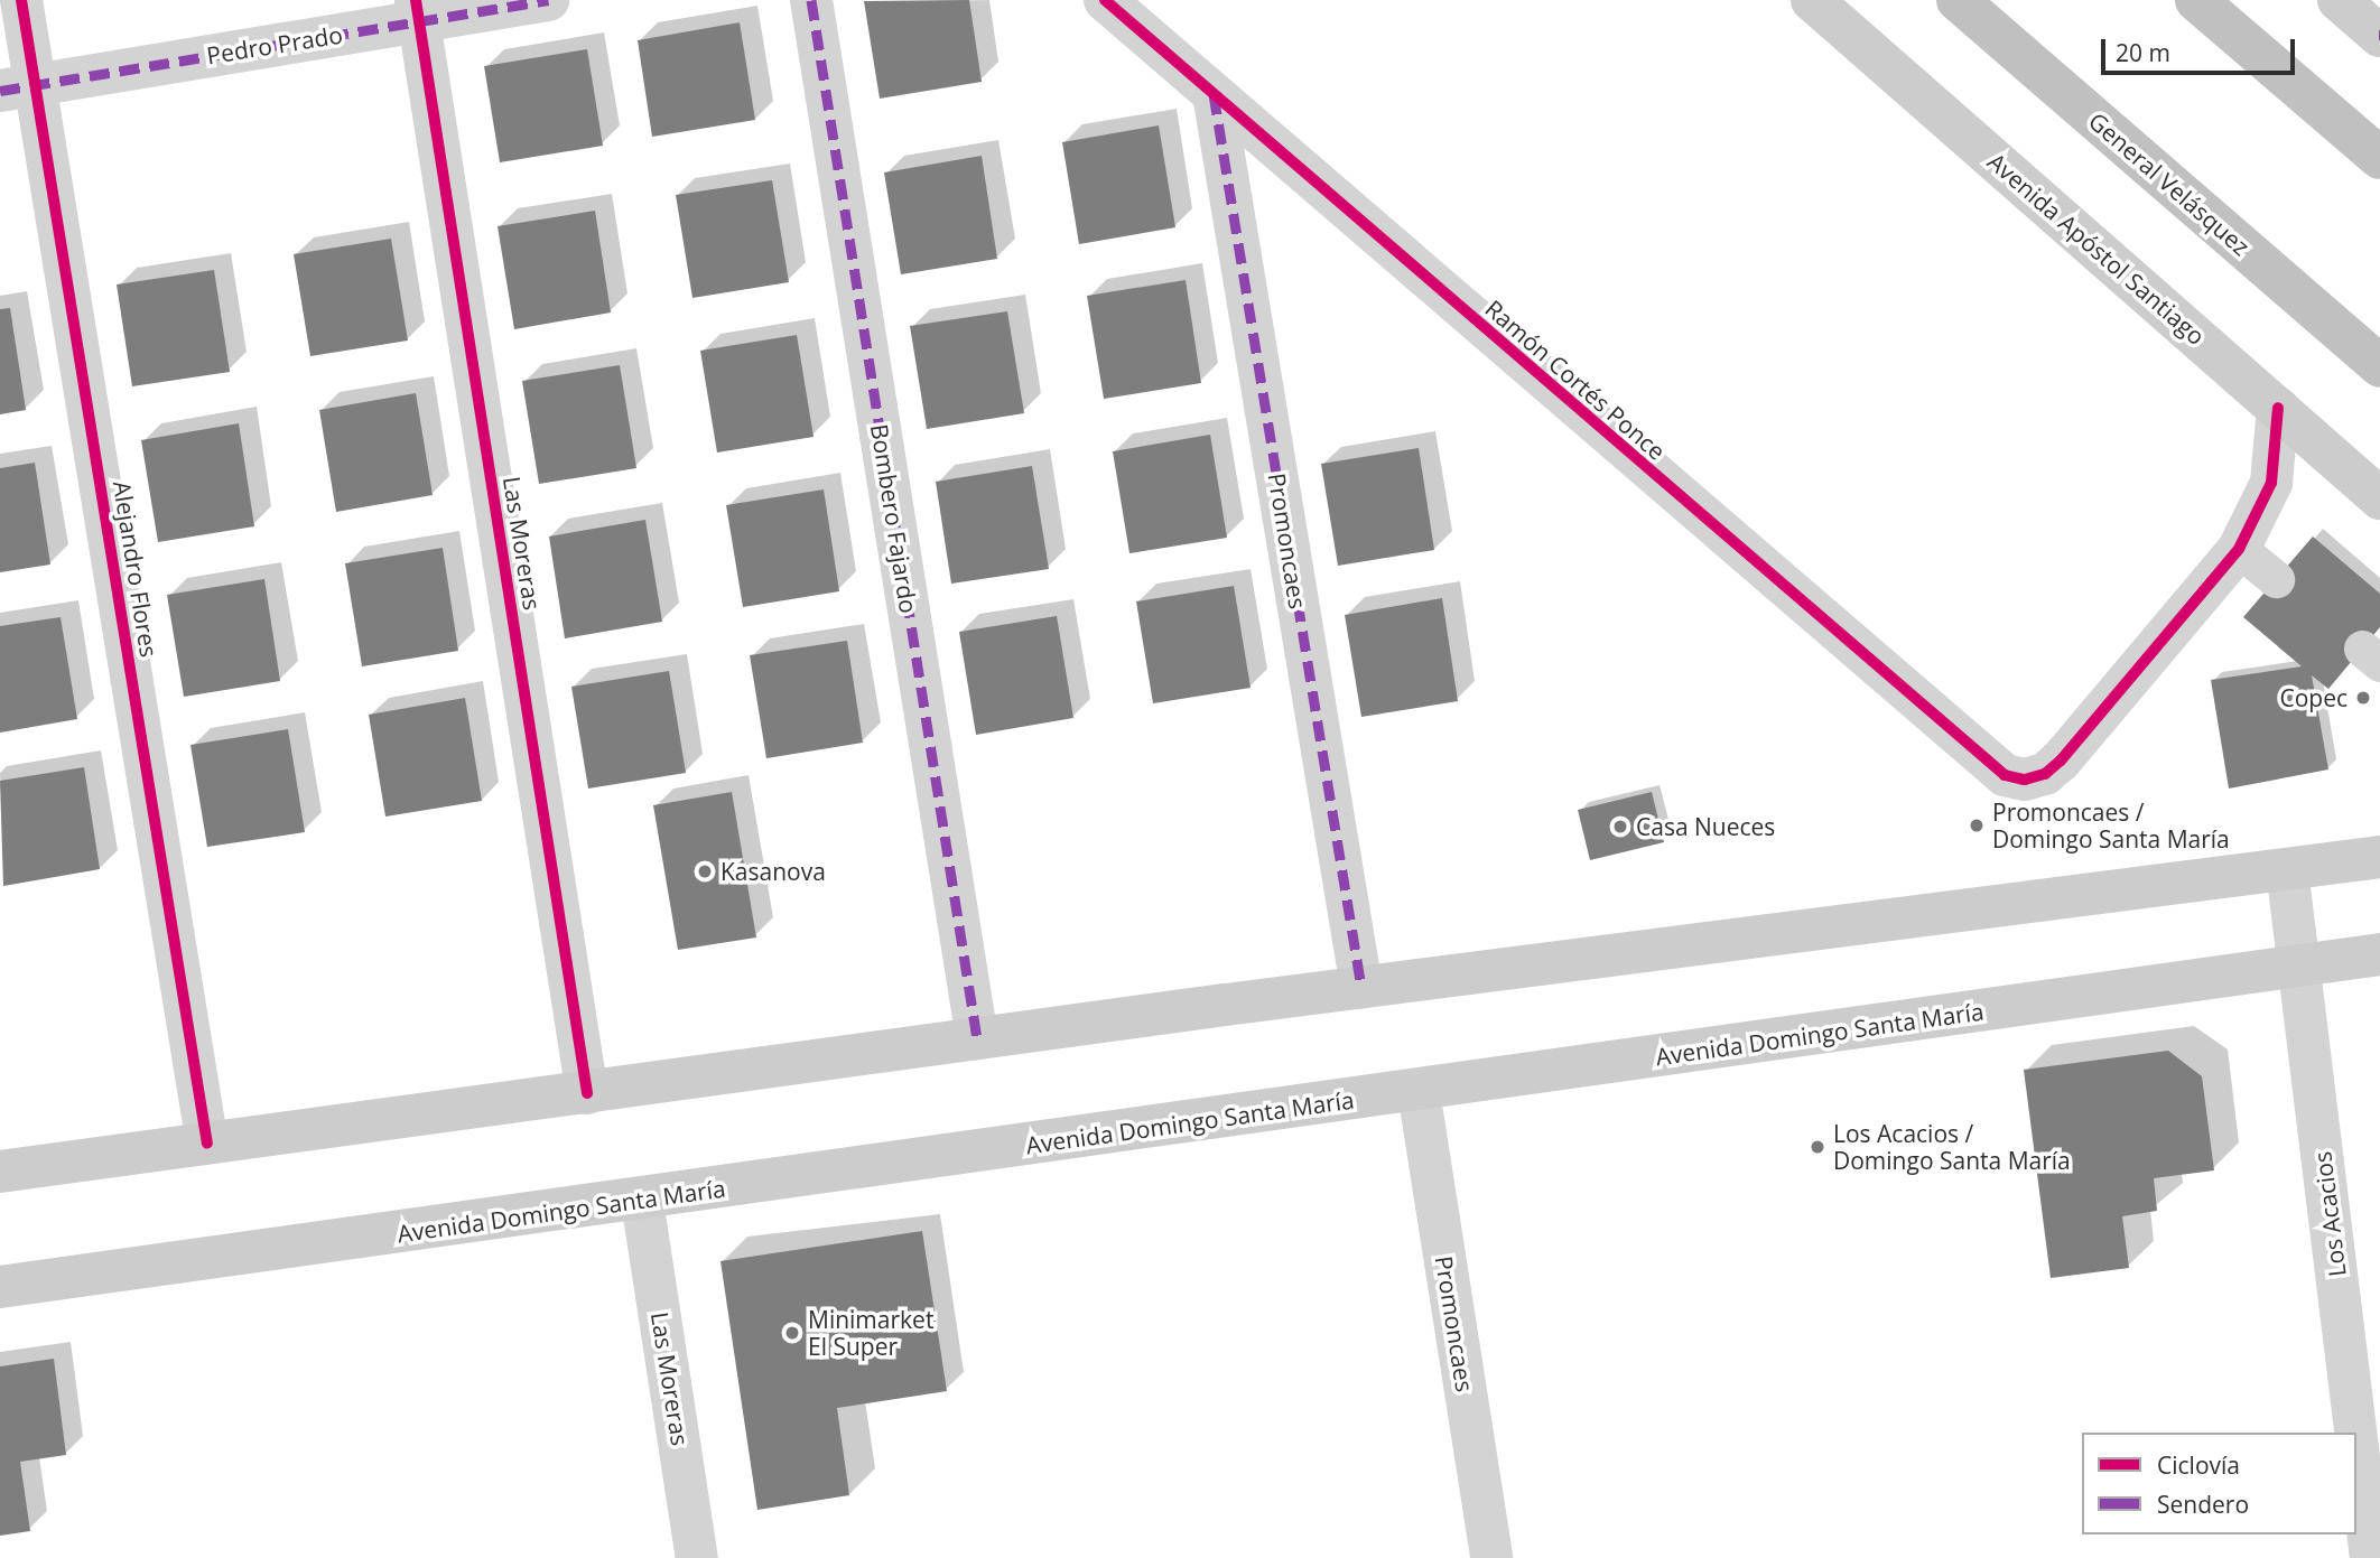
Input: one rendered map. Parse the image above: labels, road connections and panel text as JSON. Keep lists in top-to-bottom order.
{
  "streets": {
    "highway": ["General Velásquez"],
    "main road": ["Avenida Apóstol Santiago", "Avenida Domingo Santa María"],
    "street": [
      "Pedro Prado",
      "Ramón Cortés Ponce",
      "Bombero Fajardo",
      "Promoncaes",
      "Las Moreras",
      "Alejandro Flores",
      "Los Acacios"
    ]
  },
  "crossings": [
    ["Pedro Prado", "Las Moreras"],
    ["Pedro Prado", "Alejandro Flores"],
    ["Ramón Cortés Ponce", "Promoncaes"],
    ["Promoncaes", "Avenida Domingo Santa María"],
    ["Las Moreras", "Avenida Domingo Santa María"],
    ["Avenida Domingo Santa María", "Los Acacios"]
  ],
  "places": [
    "Copec",
    "Promoncaes / Domingo Santa María",
    "Casa Nueces",
    "Kasanova",
    "Los Acacios / Domingo Santa María",
    "Minimarket El Super"
  ],
  "legend": ["Ciclovía", "Sendero"],
  "scale_bar": "20 m"
}
